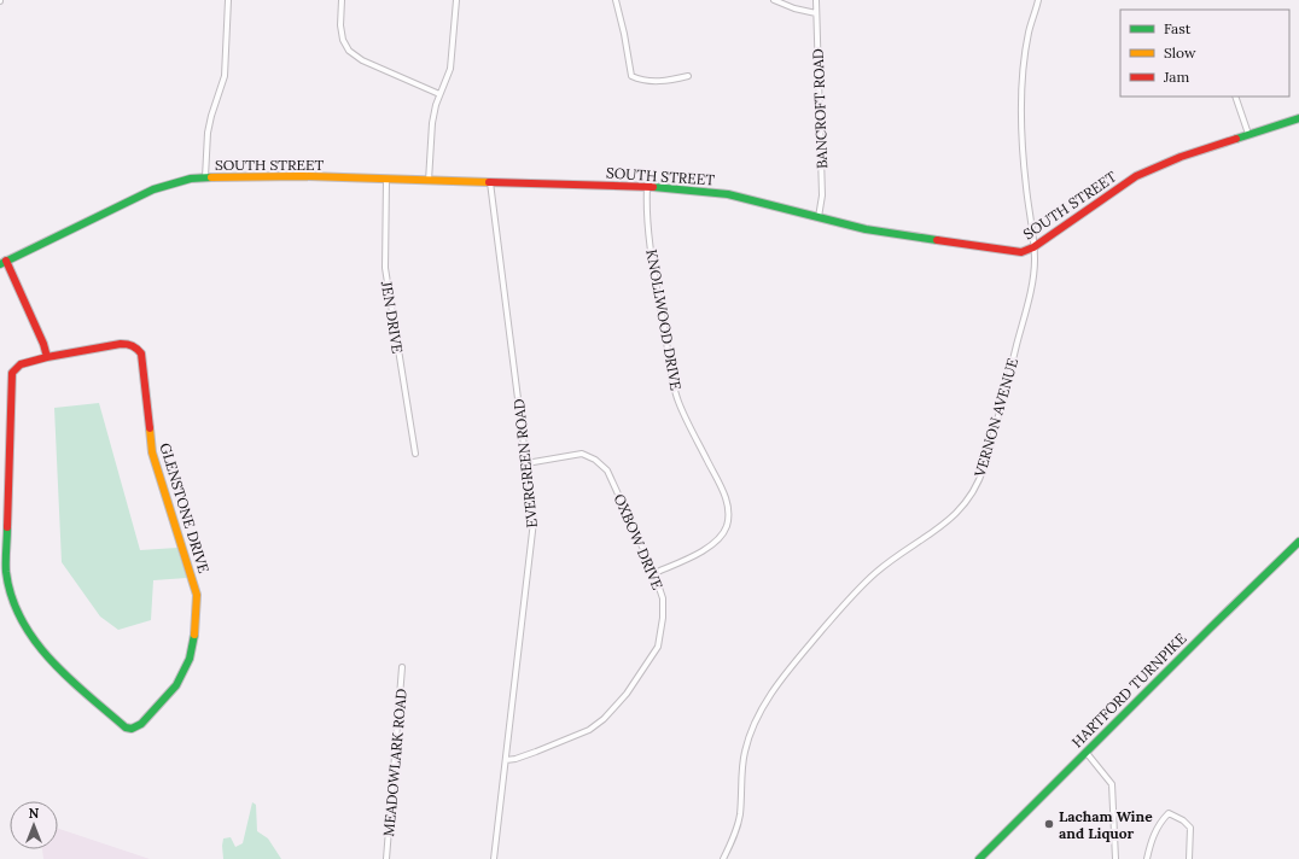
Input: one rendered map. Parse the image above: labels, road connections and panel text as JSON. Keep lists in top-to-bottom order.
{
  "streets": {
    "street": [
      "BANCROFT ROAD",
      "SOUTH STREET",
      "JEN DRIVE",
      "KNOLLWOOD DRIVE",
      "VERNON AVENUE",
      "EVERGREEN ROAD",
      "GLENSTONE DRIVE",
      "OXBOW DRIVE",
      "HARTFORD TURNPIKE",
      "MEADOWLARK ROAD"
    ]
  },
  "crossings": [
    ["BANCROFT ROAD", "SOUTH STREET"],
    ["SOUTH STREET", "JEN DRIVE"],
    ["SOUTH STREET", "KNOLLWOOD DRIVE"],
    ["SOUTH STREET", "VERNON AVENUE"],
    ["SOUTH STREET", "EVERGREEN ROAD"],
    ["KNOLLWOOD DRIVE", "OXBOW DRIVE"],
    ["EVERGREEN ROAD", "OXBOW DRIVE"]
  ],
  "places": ["Lacham Wine and Liquor"],
  "legend": ["Fast", "Slow", "Jam"],
  "north": "top"
}
